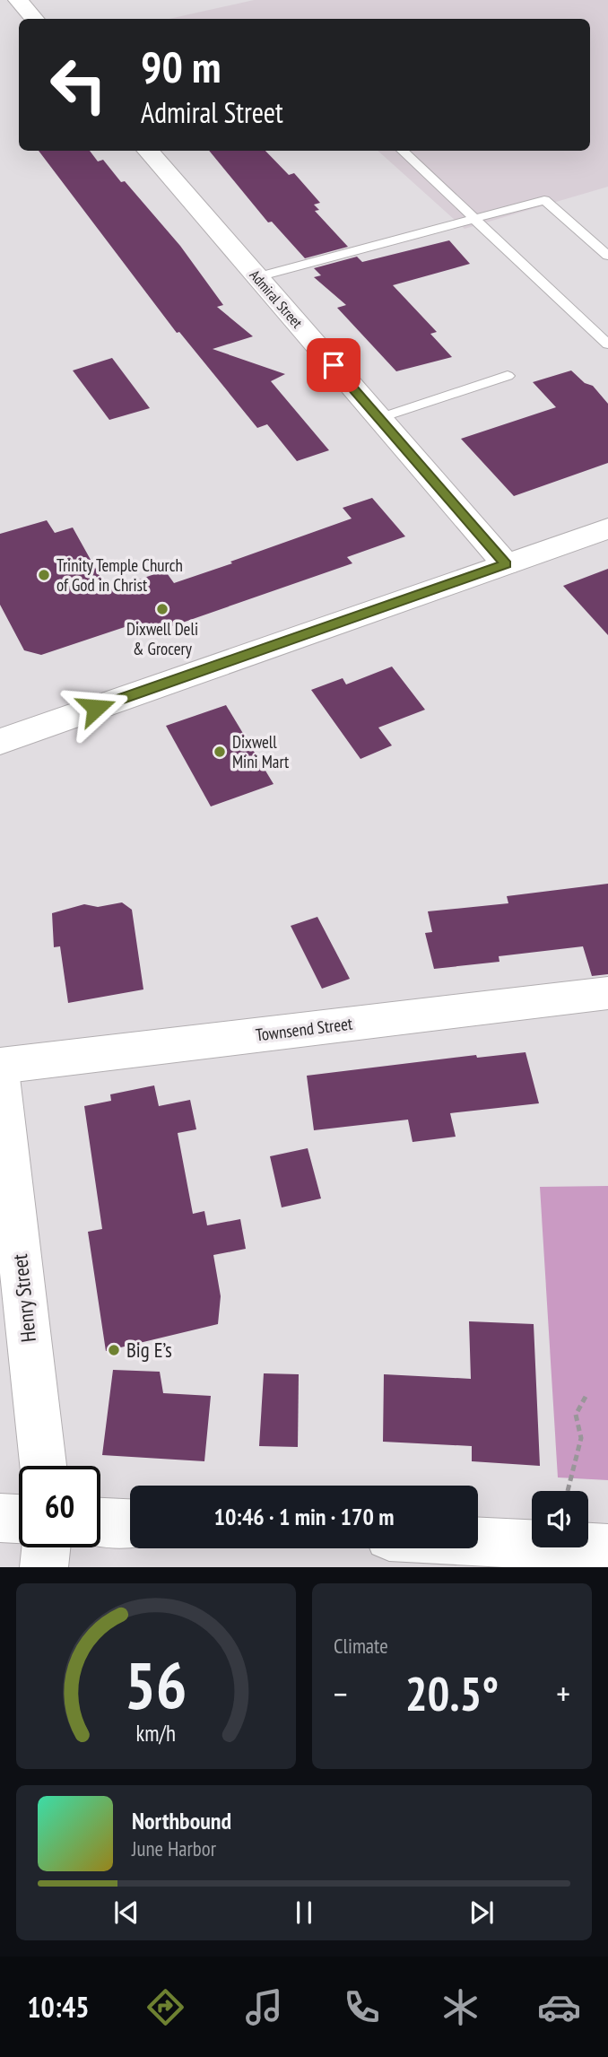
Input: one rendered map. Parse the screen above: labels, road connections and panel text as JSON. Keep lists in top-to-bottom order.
{
  "streets": {
    "street": ["Admiral Street", "Townsend Street", "Henry Street"]
  },
  "places": [
    "Trinity Temple Church of God in Christ",
    "Dixwell Deli & Grocery",
    "Dixwell Mini Mart",
    "Big E’s"
  ],
  "page": {
    "turn": ["90 m", "Admiral Street"],
    "limit": "60",
    "trip": "10:46 · 1 min · 170 m",
    "tile": "Climate",
    "heat": ["−", "20.5°", "+"],
    "song": ["Northbound", "June Harbor"],
    "tabs": "10:45",
    "gauge": ["56", "km/h"]
  }
}
